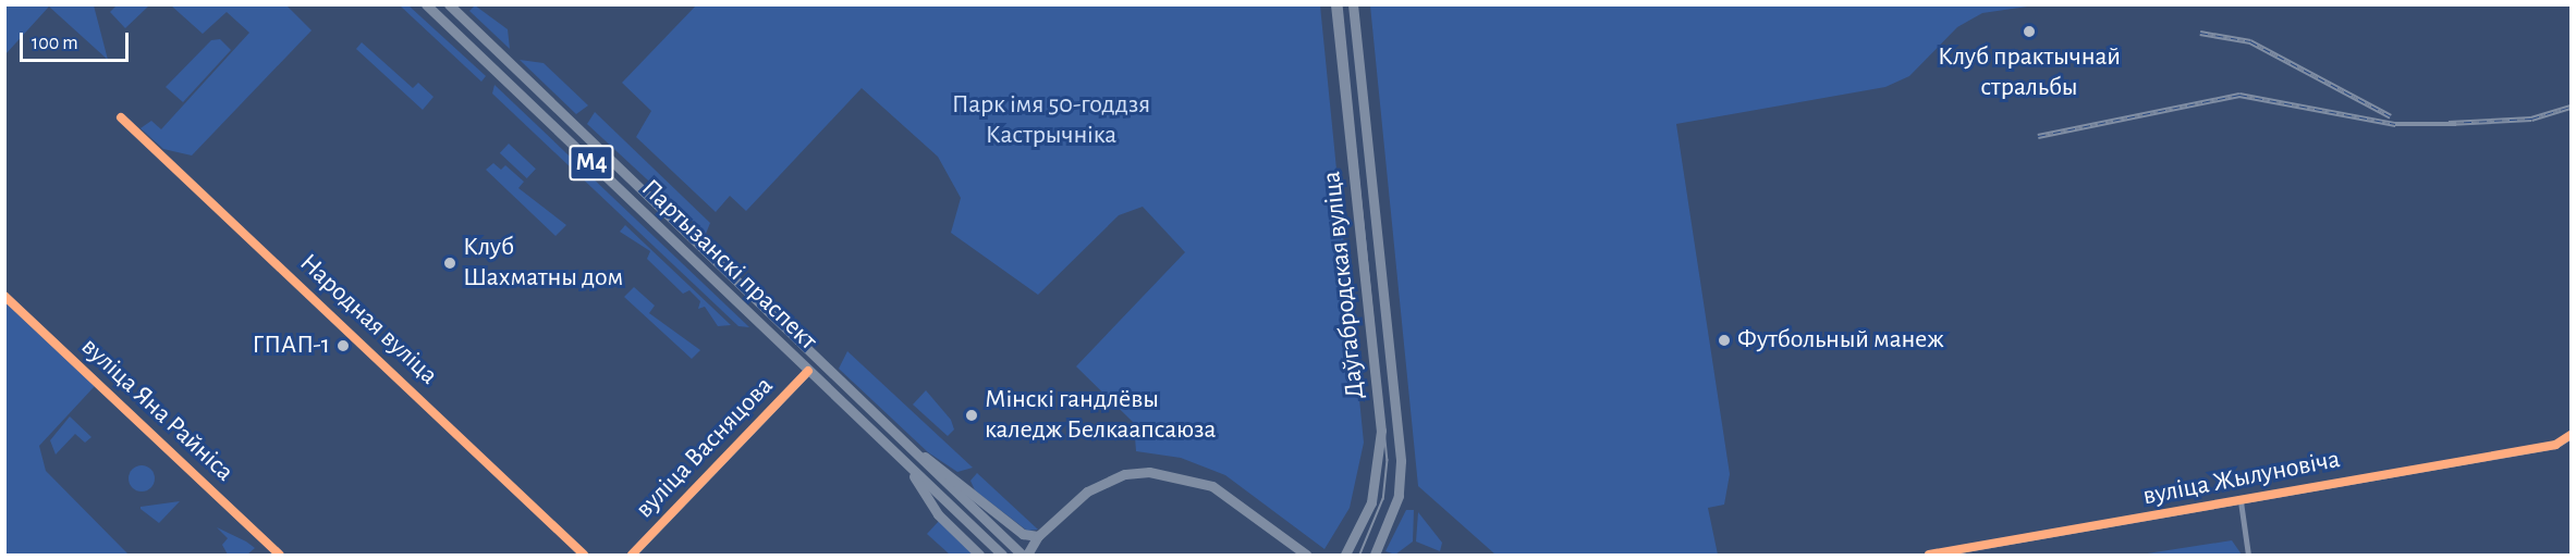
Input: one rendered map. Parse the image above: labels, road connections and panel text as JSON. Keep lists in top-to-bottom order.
{
  "streets": {
    "main road": ["М4", "Партызанскі праспект", "Даўгабродская вуліца"],
    "street": [
      "Народная вуліца",
      "вуліца Яна Райніса",
      "вуліца Васняцова",
      "вуліца Жылуновіча"
    ]
  },
  "crossings": [
    ["Партызанскі праспект", "вуліца Васняцова"]
  ],
  "parks": ["Парк імя 50-годдзя Кастрычніка"],
  "places": [
    "Клуб практычнай стральбы",
    "Клуб Шахматны дом",
    "Футбольный манеж",
    "ГПАП-1",
    "Мінскі гандлёвы каледж Белкаапсаюза"
  ],
  "scale_bar": "100 m"
}
